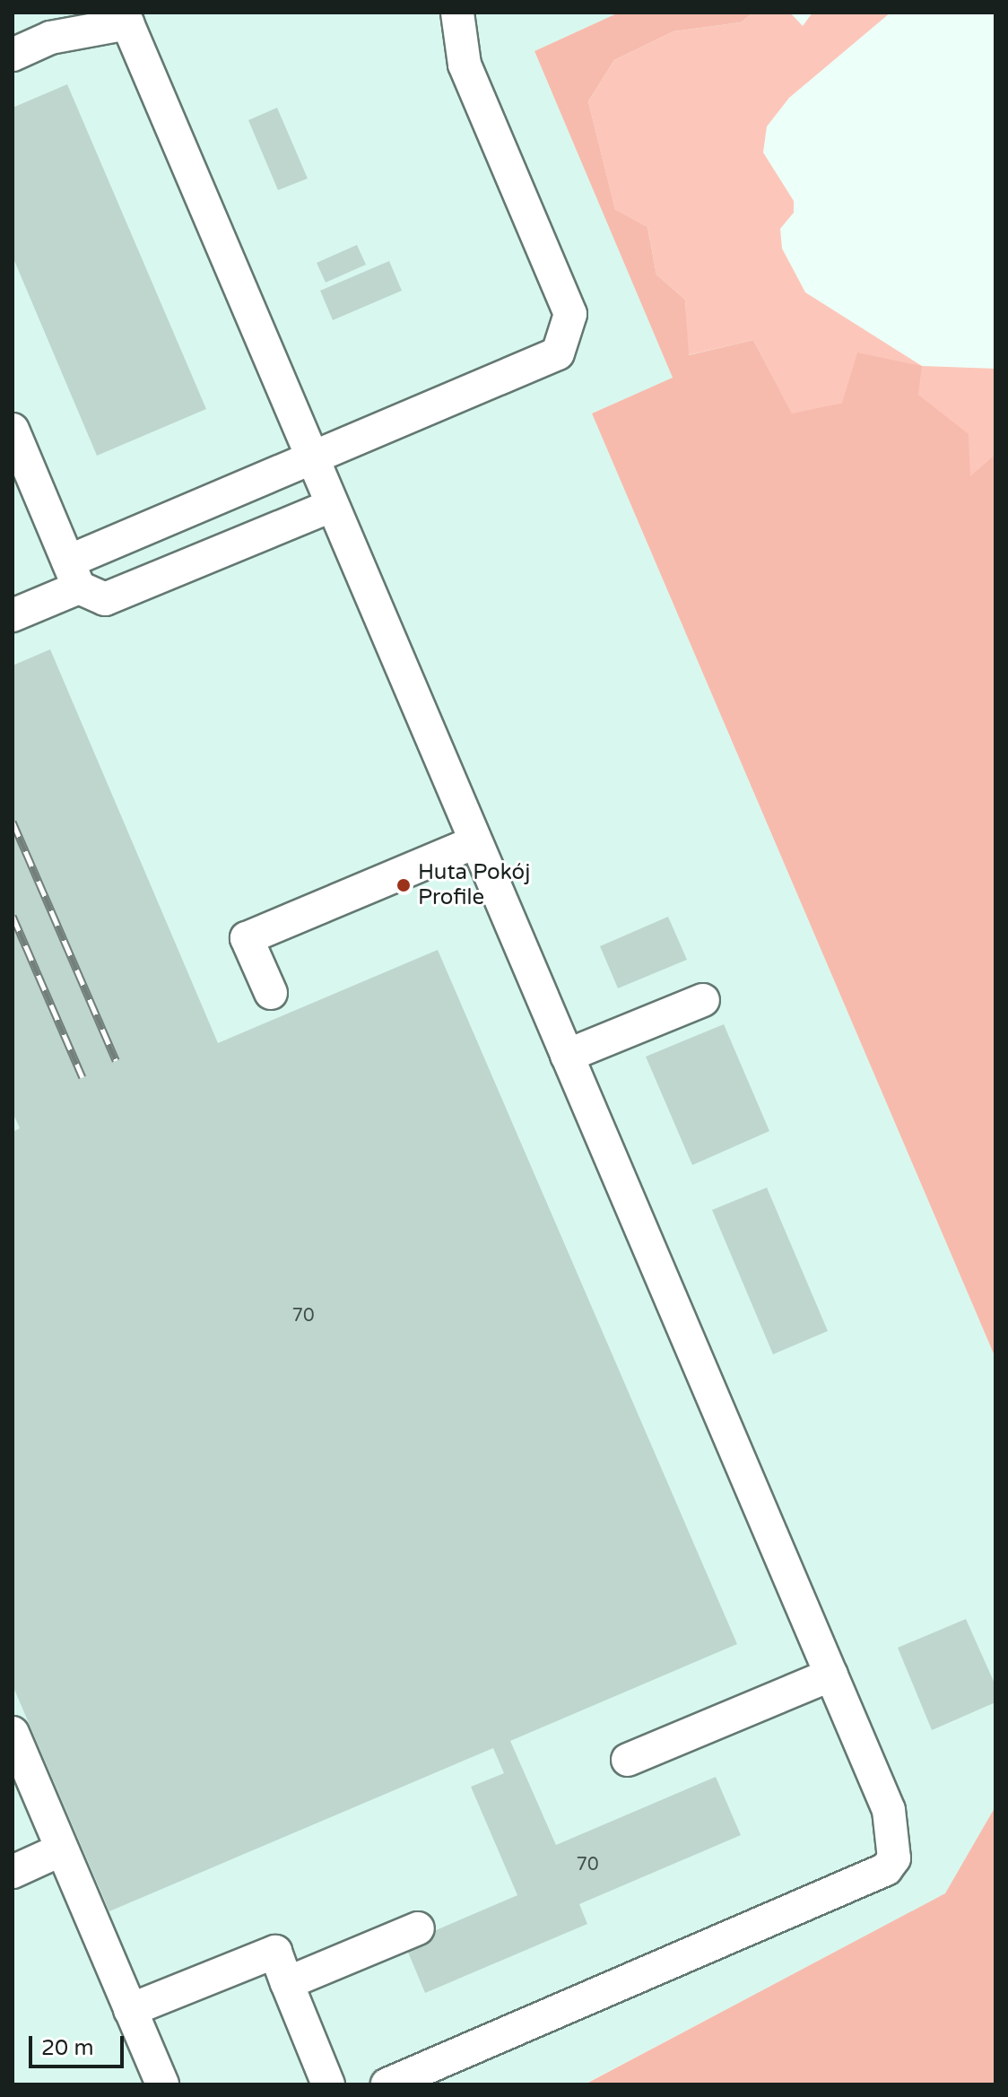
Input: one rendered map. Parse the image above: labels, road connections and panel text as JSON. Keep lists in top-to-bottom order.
{
  "places": ["Huta Pokój Profile"],
  "house_numbers": ["70", "70"],
  "scale_bar": "20 m"
}
